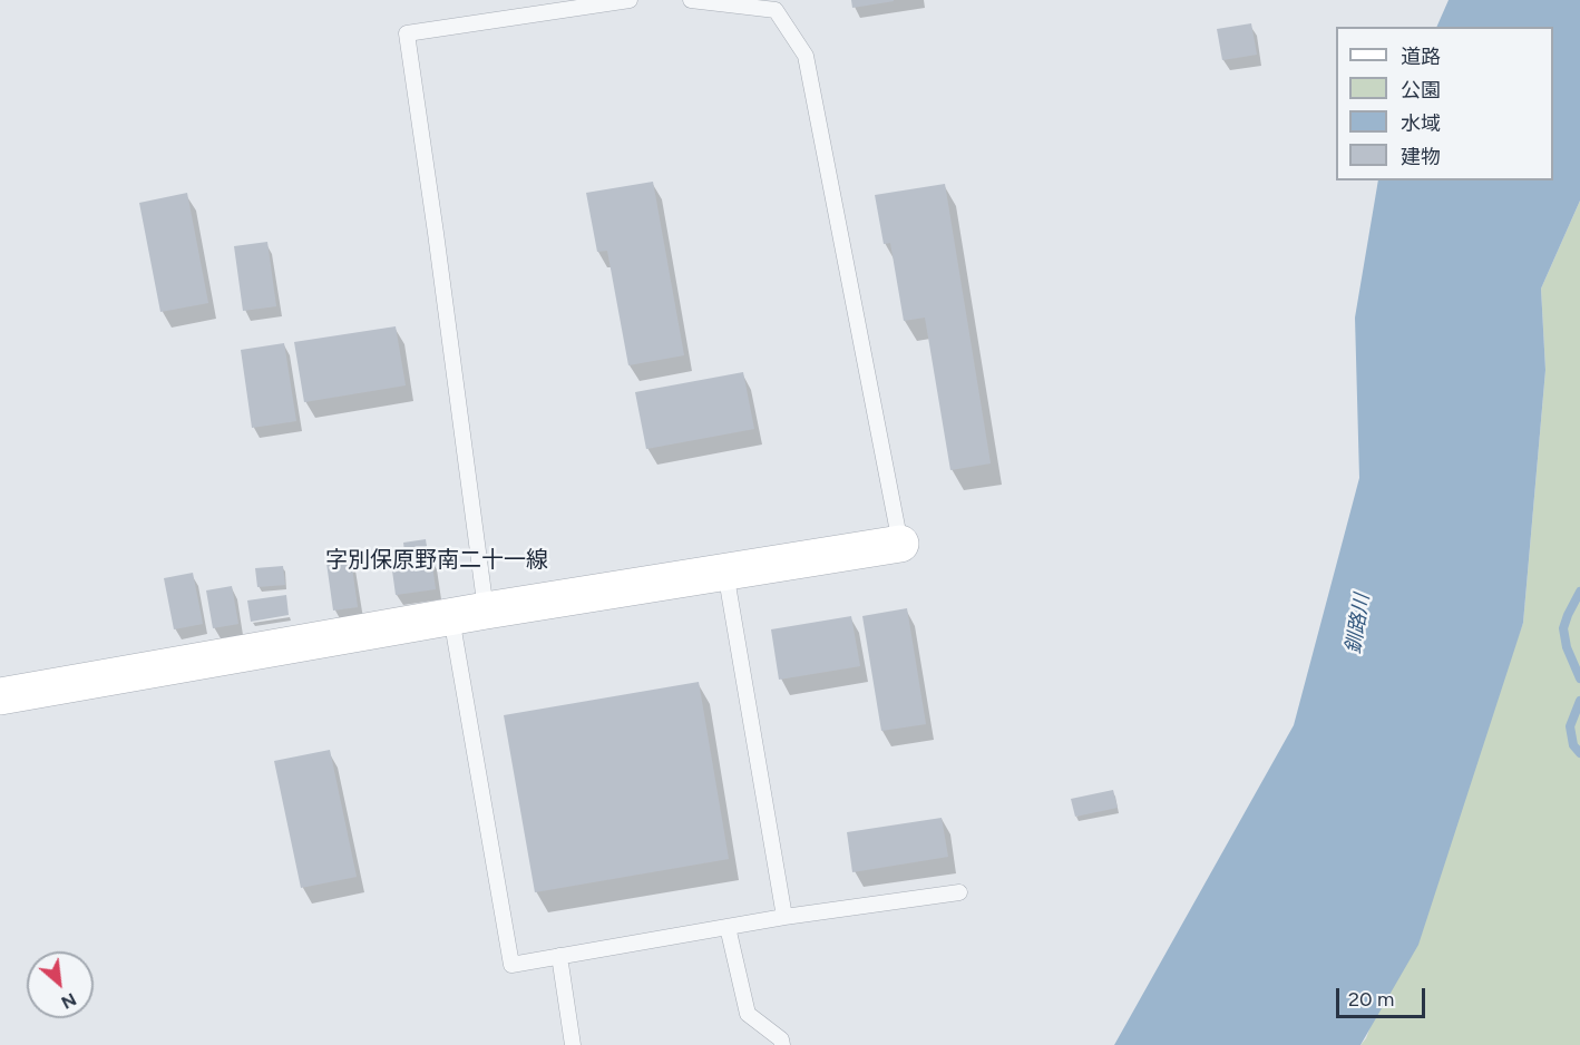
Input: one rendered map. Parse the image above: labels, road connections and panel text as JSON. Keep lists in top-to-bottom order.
{
  "districts": ["字別保原野南二十一線"],
  "water": ["釧路川"],
  "legend": [
    "道路",
    "公園",
    "水域",
    "建物"
  ],
  "scale_bar": "20 m",
  "north": "bottom right"
}
